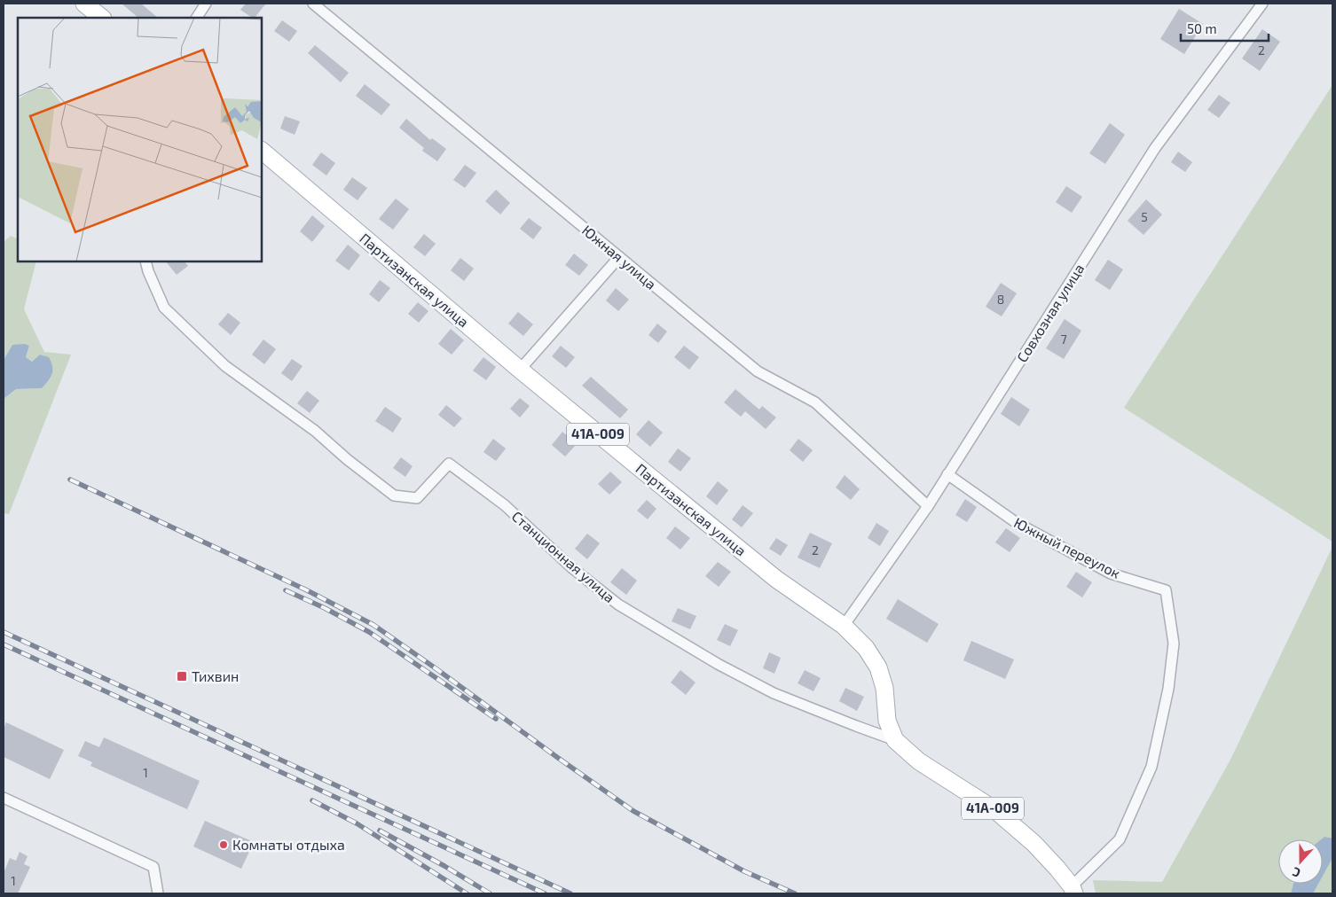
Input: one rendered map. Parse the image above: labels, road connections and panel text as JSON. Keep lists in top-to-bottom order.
{
  "streets": {
    "main road": ["Партизанская улица", "41А-009", "Станционная улица"],
    "street": ["Южная улица", "Совхозная улица", "Южный переулок"]
  },
  "crossings": [
    ["Южная улица", "Совхозная улица"],
    ["Партизанская улица", "Совхозная улица"],
    ["Партизанская улица", "Станционная улица"],
    ["Совхозная улица", "Южный переулок"],
    ["Южный переулок", "Станционная улица"]
  ],
  "places": {
    "transit": ["Тихвин"],
    "other": ["Комнаты отдыха"]
  },
  "house_numbers": [
    "2",
    "5",
    "8",
    "7",
    "2",
    "1",
    "1"
  ],
  "scale_bar": "50 m",
  "north": "bottom"
}
